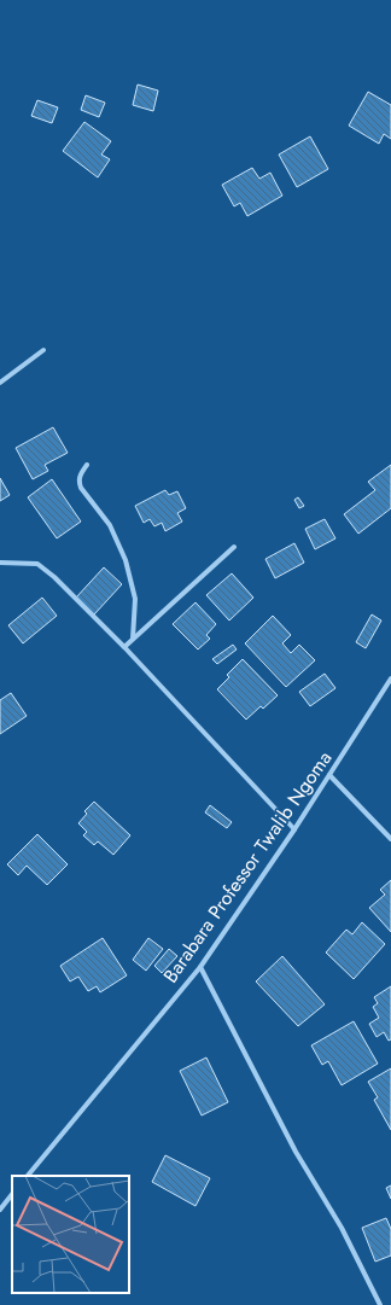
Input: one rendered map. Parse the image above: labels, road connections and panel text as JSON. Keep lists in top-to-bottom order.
{
  "streets": {
    "street": ["Barabara Professor Twalib Ngoma"]
  }
}
